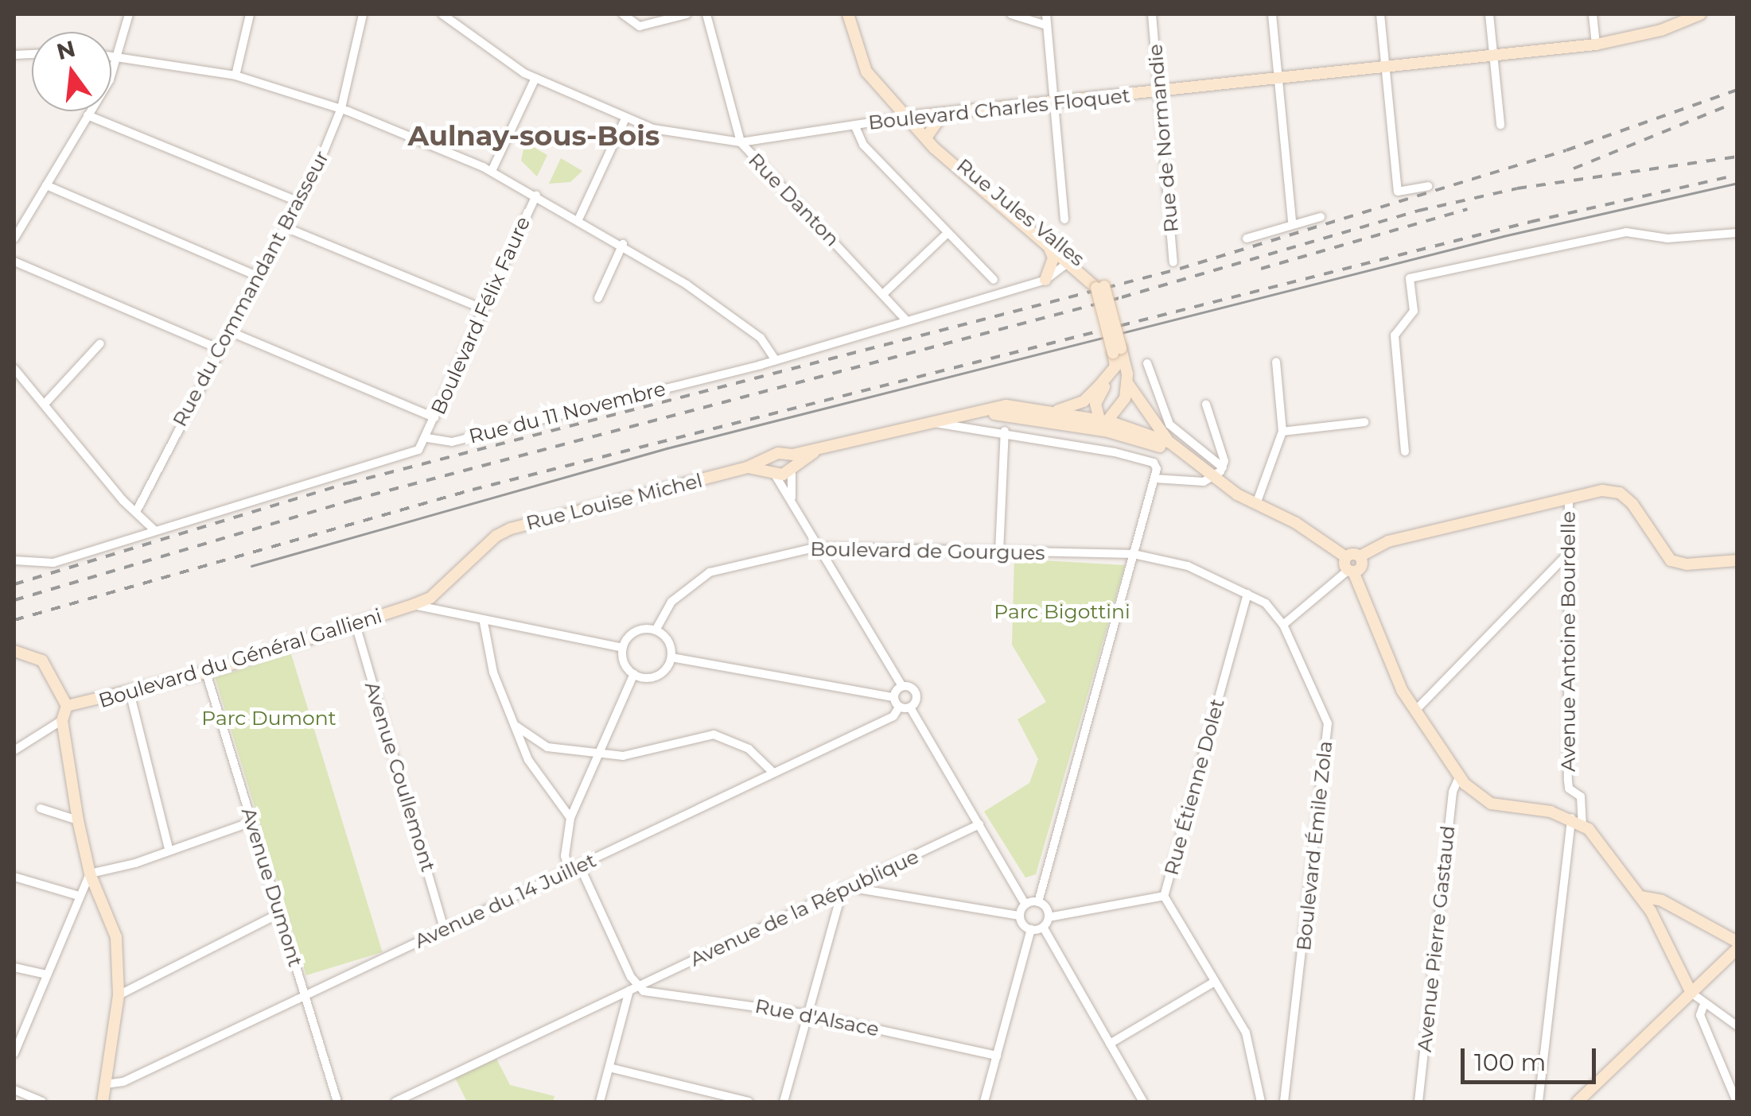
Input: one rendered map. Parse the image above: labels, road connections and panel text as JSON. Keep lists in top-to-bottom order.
{
  "streets": {
    "street": [
      "Boulevard Charles Floquet",
      "Rue de Normandie",
      "Rue Danton",
      "Rue Jules Valles",
      "Rue du Commandant Brasseur",
      "Boulevard Félix Faure",
      "Rue du 11 Novembre",
      "Rue Louise Michel",
      "Boulevard de Gourgues",
      "Avenue Antoine Bourdelle",
      "Boulevard du Général Gallieni",
      "Avenue Coullemont",
      "Rue Étienne Dolet",
      "Boulevard Émile Zola",
      "Avenue Dumont",
      "Avenue du 14 Juillet",
      "Avenue de la République",
      "Avenue Pierre Gastaud",
      "Rue d'Alsace"
    ]
  },
  "crossings": [
    ["Boulevard Charles Floquet", "Rue de Normandie"],
    ["Boulevard Charles Floquet", "Rue Danton"],
    ["Boulevard Charles Floquet", "Rue Jules Valles"],
    ["Rue Danton", "Rue du 11 Novembre"],
    ["Rue Jules Valles", "Rue du 11 Novembre"],
    ["Boulevard Félix Faure", "Rue du 11 Novembre"],
    ["Rue Louise Michel", "Boulevard du Général Gallieni"],
    ["Boulevard de Gourgues", "Boulevard Émile Zola"],
    ["Boulevard du Général Gallieni", "Avenue Coullemont"],
    ["Boulevard du Général Gallieni", "Avenue Dumont"],
    ["Avenue Coullemont", "Avenue du 14 Juillet"],
    ["Rue Étienne Dolet", "Boulevard Émile Zola"],
    ["Avenue Dumont", "Avenue du 14 Juillet"],
    ["Avenue de la République", "Rue d'Alsace"]
  ],
  "districts": ["Aulnay-sous-Bois"],
  "parks": ["Parc Bigottini", "Parc Dumont"],
  "scale_bar": "100 m",
  "north": "top"
}
